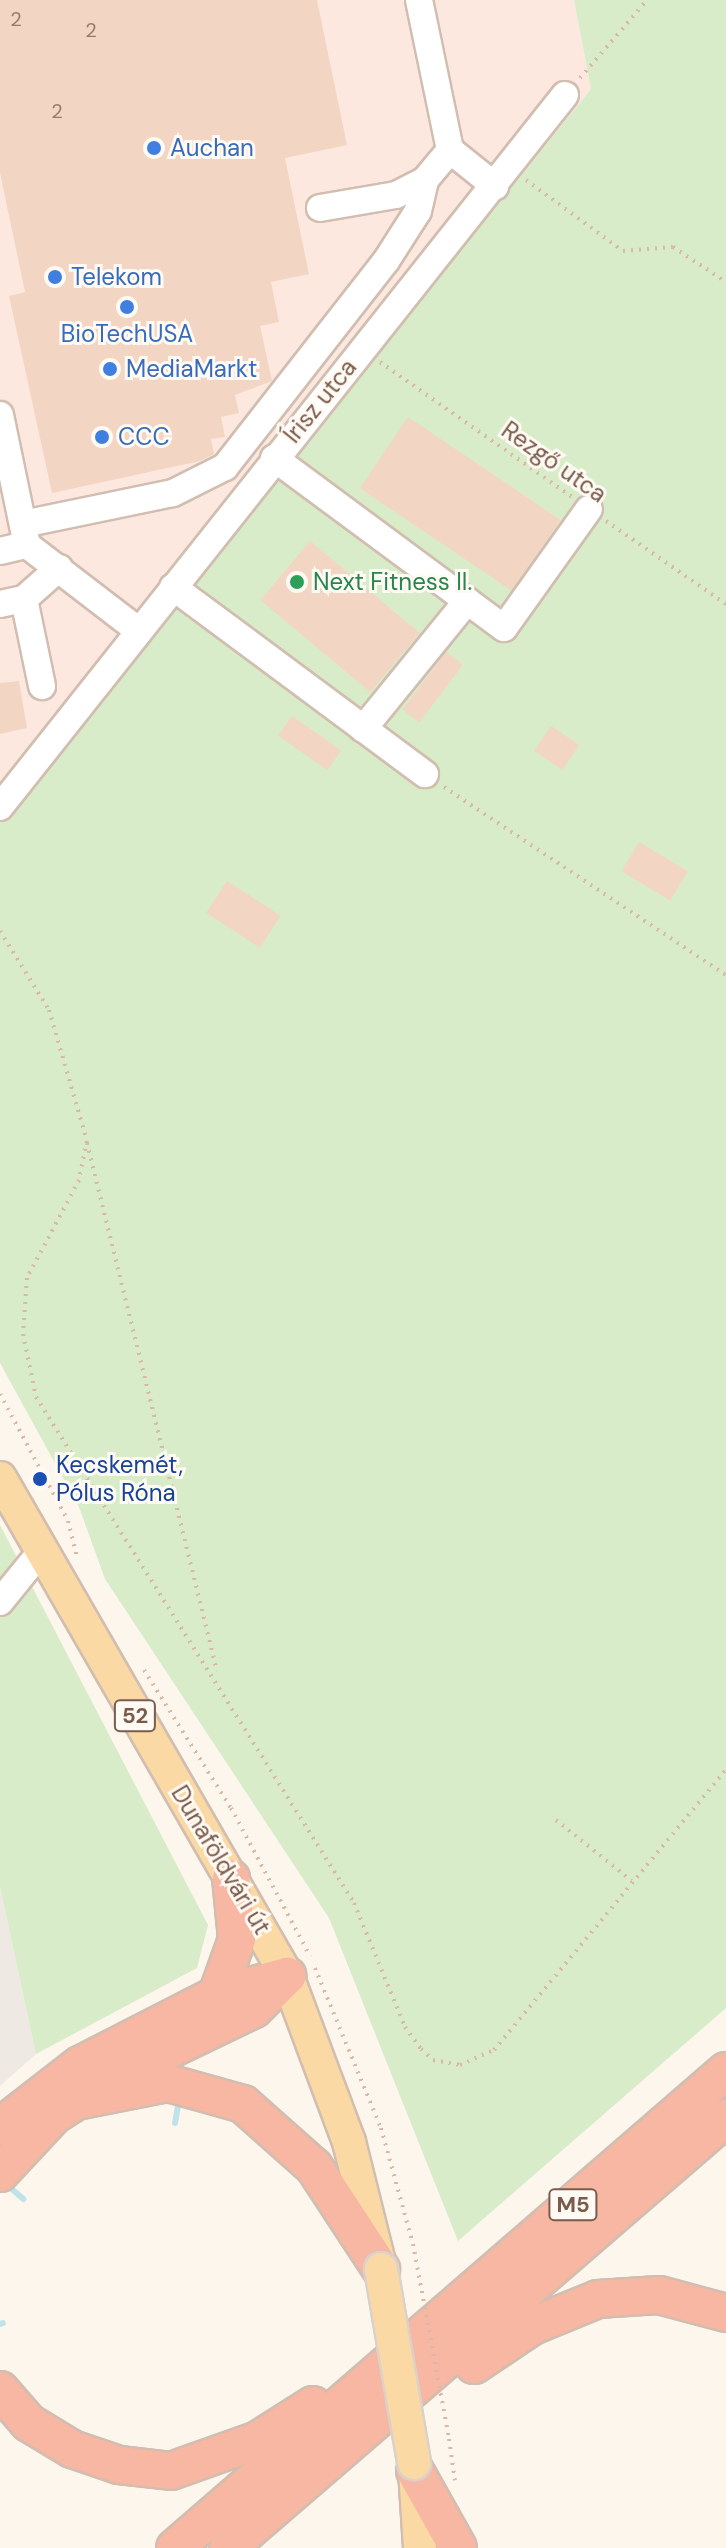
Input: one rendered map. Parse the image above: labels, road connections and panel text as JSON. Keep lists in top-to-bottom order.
{
  "streets": {
    "highway": ["M5"],
    "main road": ["52", "Dunaföldvári út"],
    "street": ["Írisz utca"],
    "path": ["Rezgő utca"]
  },
  "crossings": [
    ["Írisz utca", "Rezgő utca"],
    ["52", "Dunaföldvári út"]
  ],
  "places": [
    "Auchan",
    "Telekom",
    "BioTechUSA",
    "MediaMarkt",
    "CCC",
    "Next Fitness II.",
    "Kecskemét, Pólus Róna"
  ],
  "house_numbers": ["2", "2", "2"]
}
